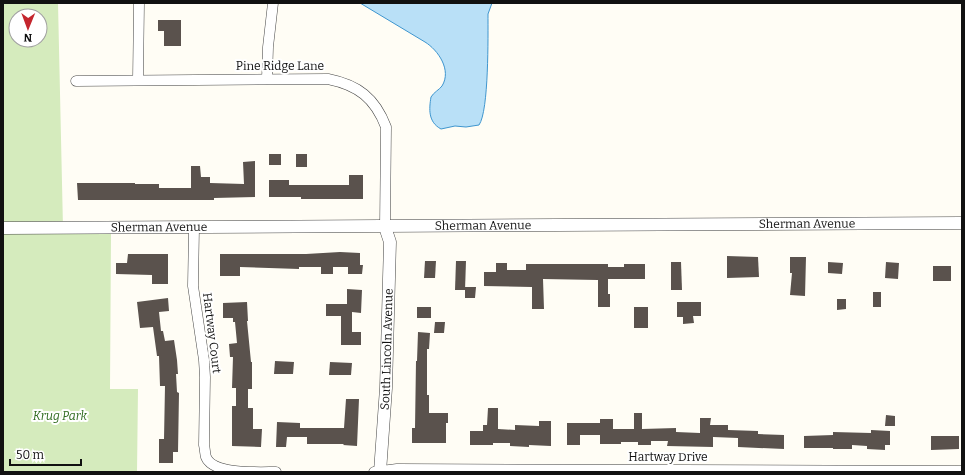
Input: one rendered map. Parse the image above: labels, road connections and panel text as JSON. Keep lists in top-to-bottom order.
{
  "streets": {
    "street": [
      "Pine Ridge Lane",
      "Sherman Avenue",
      "Hartway Court",
      "South Lincoln Avenue",
      "Hartway Drive"
    ]
  },
  "crossings": [
    ["Pine Ridge Lane", "Sherman Avenue"],
    ["Pine Ridge Lane", "South Lincoln Avenue"],
    ["Sherman Avenue", "Hartway Court"],
    ["Sherman Avenue", "South Lincoln Avenue"],
    ["South Lincoln Avenue", "Hartway Drive"]
  ],
  "parks": ["Krug Park"],
  "scale_bar": "50 m",
  "north": "bottom"
}
